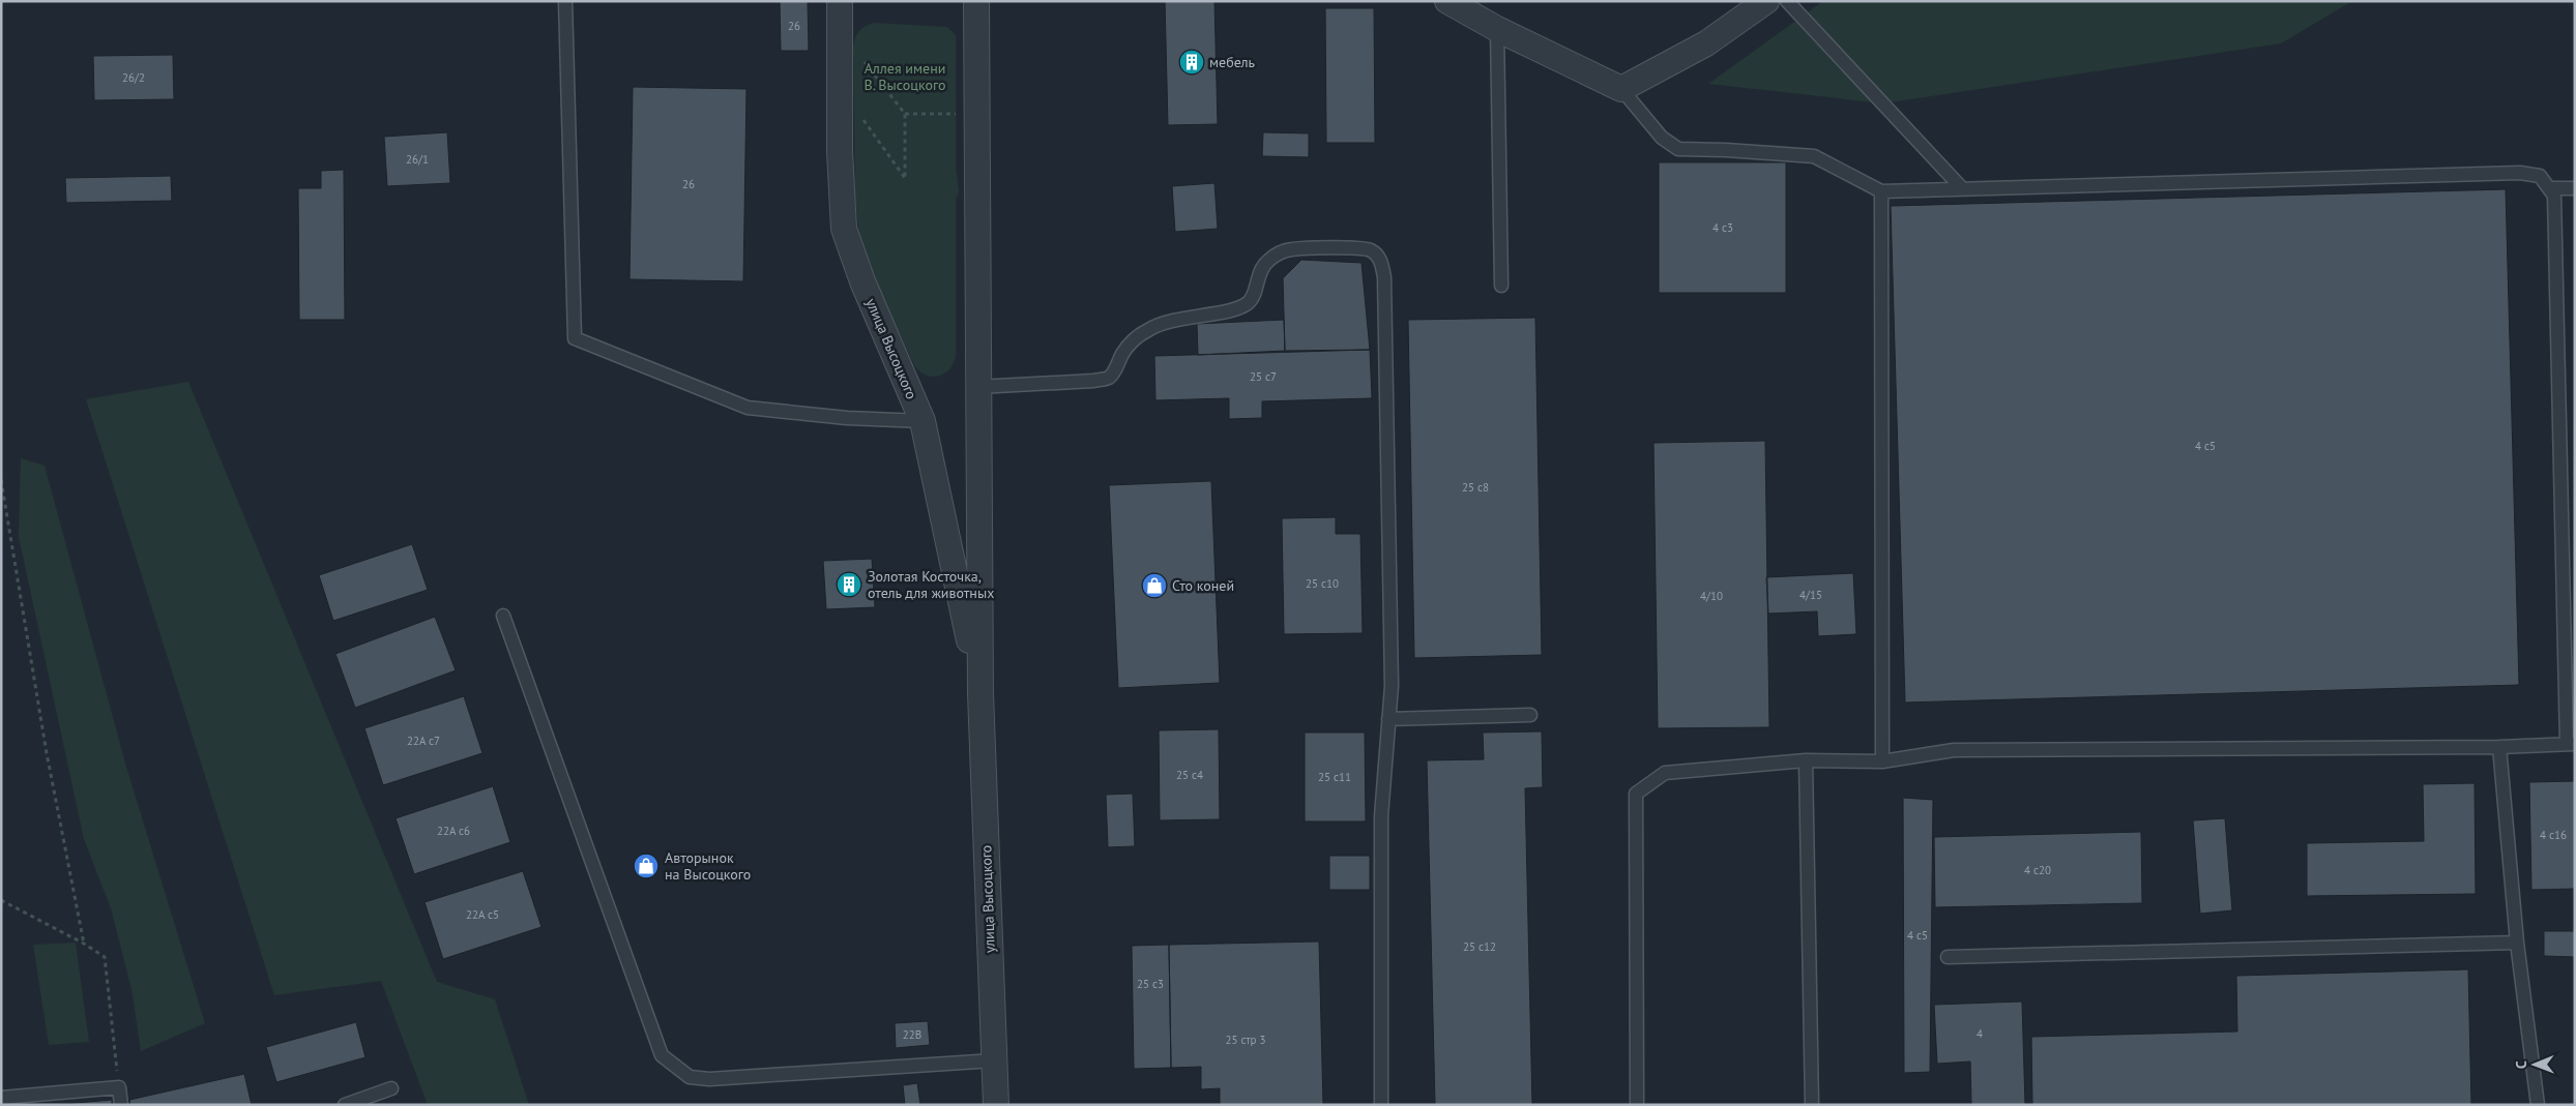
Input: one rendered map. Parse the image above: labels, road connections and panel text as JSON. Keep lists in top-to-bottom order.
{
  "streets": {
    "street": ["улица Высоцкого"]
  },
  "parks": ["Аллея имени В. Высоцкого"],
  "places": {
    "building": ["мебель", "Золотая Косточка, отель для животных"],
    "shop": ["Сто коней", "Авторынок на Высоцкого"]
  },
  "house_numbers": [
    "26",
    "26/2",
    "26/1",
    "26",
    "4 с3",
    "25 с7",
    "4 с5",
    "25 с8",
    "25 с10",
    "4/15",
    "4/10",
    "22А с7",
    "25 с4",
    "25 с11",
    "22А с6",
    "4 с16",
    "4 с20",
    "22А с5",
    "4 с5",
    "25 с12",
    "25 с3",
    "4",
    "22В",
    "25 стр 3"
  ],
  "north": "left"
}
